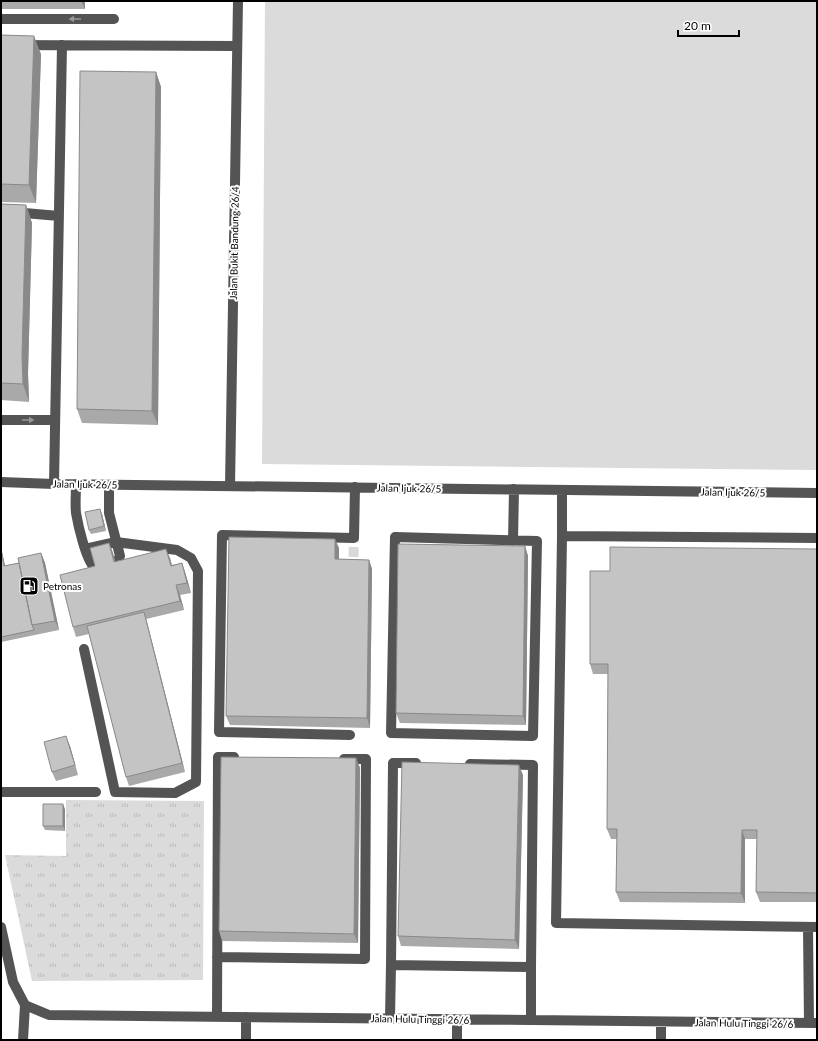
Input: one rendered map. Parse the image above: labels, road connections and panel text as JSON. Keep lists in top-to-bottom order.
{
  "streets": {
    "street": ["Jalan Bukit Bandung 26/4", "Jalan Ijuk 26/5", "Jalan Hulu Tinggi 26/6"]
  },
  "crossings": [
    ["Jalan Bukit Bandung 26/4", "Jalan Ijuk 26/5"]
  ],
  "places": {
    "fuel station": ["Petronas"]
  },
  "scale_bar": "20 m"
}
